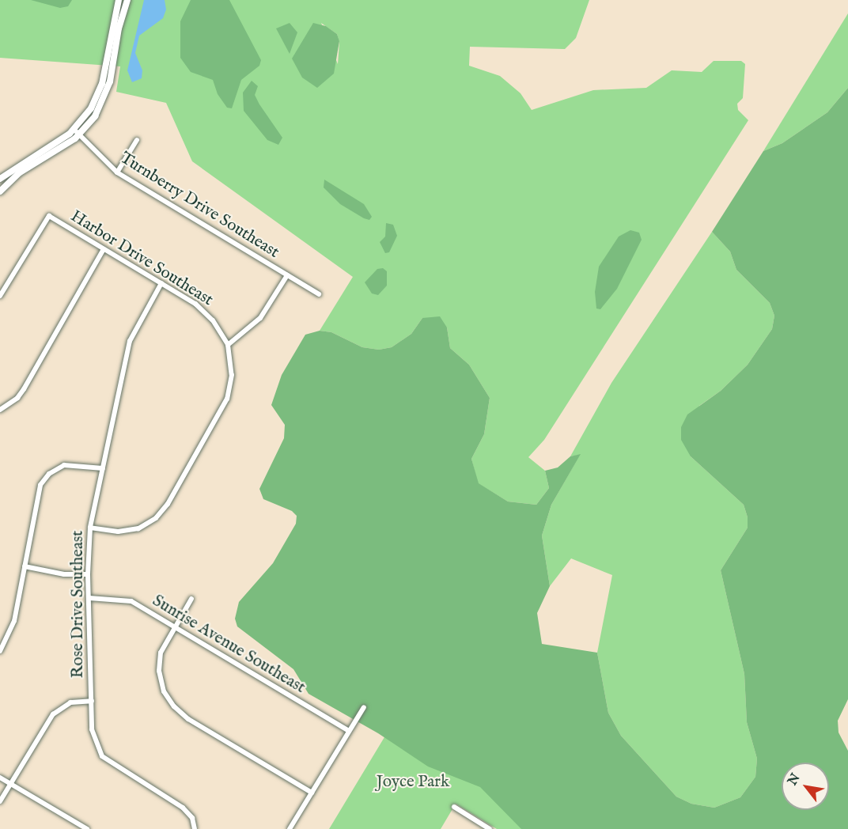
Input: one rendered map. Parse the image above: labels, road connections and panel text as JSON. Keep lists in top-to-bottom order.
{
  "streets": {
    "street": [
      "Turnberry Drive Southeast",
      "Harbor Drive Southeast",
      "Rose Drive Southeast",
      "Sunrise Avenue Southeast"
    ]
  },
  "crossings": [
    ["Harbor Drive Southeast", "Rose Drive Southeast"],
    ["Rose Drive Southeast", "Sunrise Avenue Southeast"]
  ],
  "parks": ["Joyce Park"],
  "north": "top left"
}
